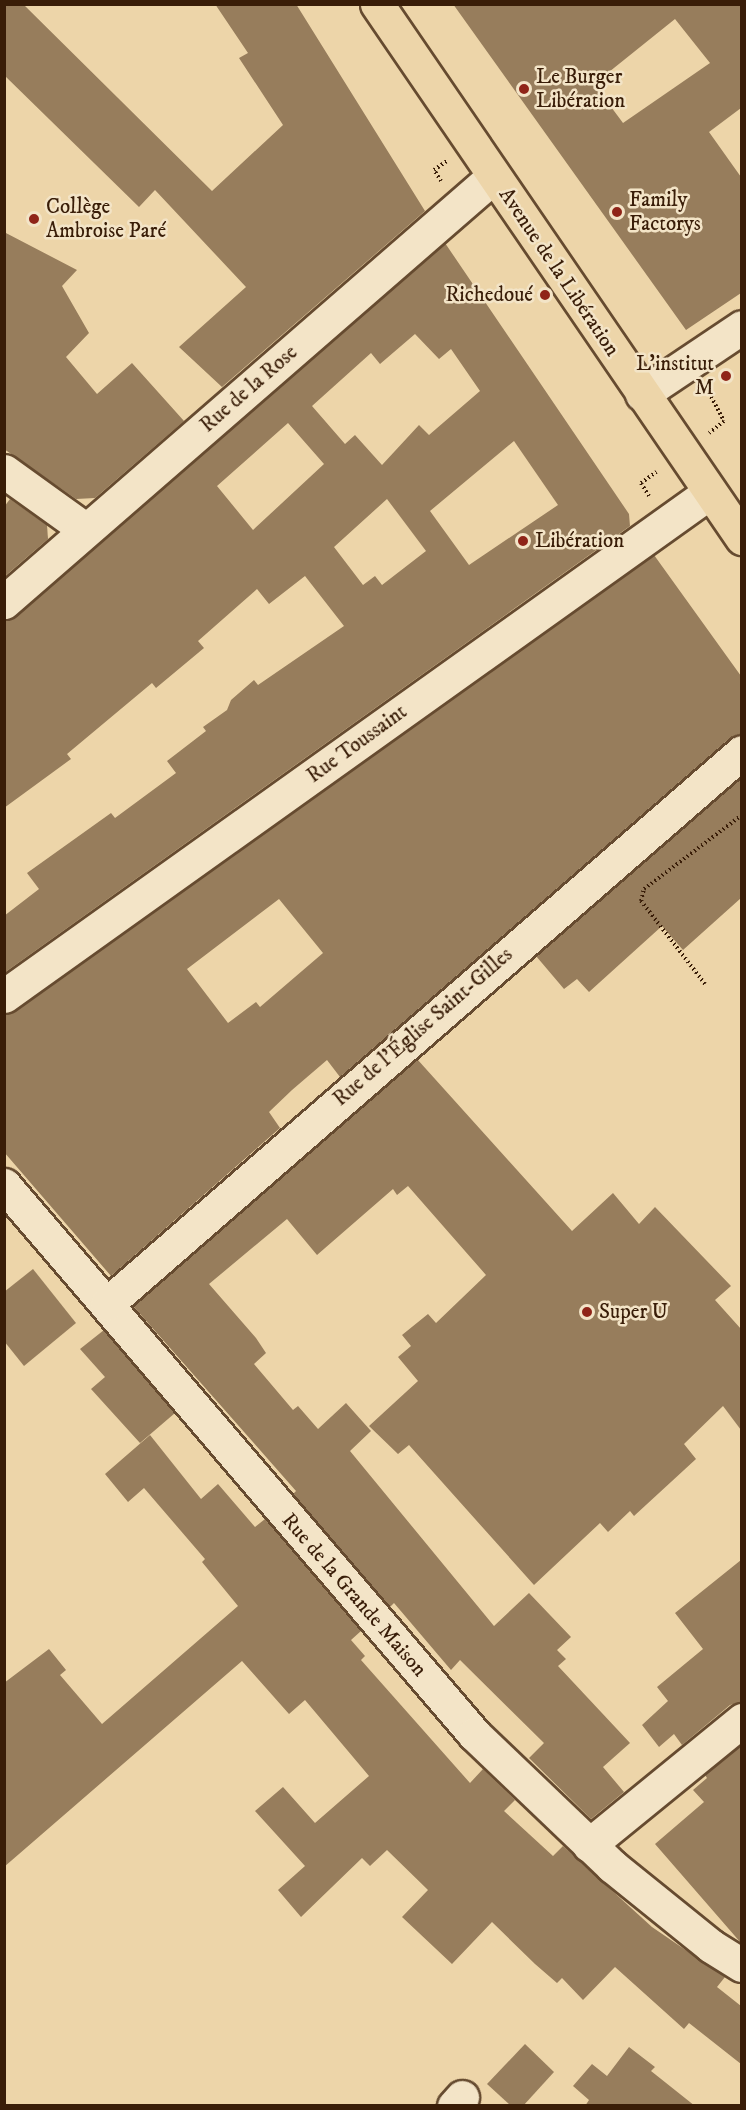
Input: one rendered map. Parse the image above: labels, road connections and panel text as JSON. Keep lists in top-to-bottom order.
{
  "streets": {
    "main road": ["Avenue de la Libération"],
    "street": [
      "Rue de la Rose",
      "Rue Toussaint",
      "Rue de l'Église Saint-Gilles",
      "Rue de la Grande Maison"
    ]
  },
  "crossings": [
    ["Avenue de la Libération", "Rue de la Rose"],
    ["Avenue de la Libération", "Rue Toussaint"],
    ["Rue de l'Église Saint-Gilles", "Rue de la Grande Maison"]
  ],
  "places": [
    "Le Burger Libération",
    "Family Factorys",
    "Collège Ambroise Paré",
    "Richedoué",
    "L'institut M",
    "Libération",
    "Super U"
  ]
}
